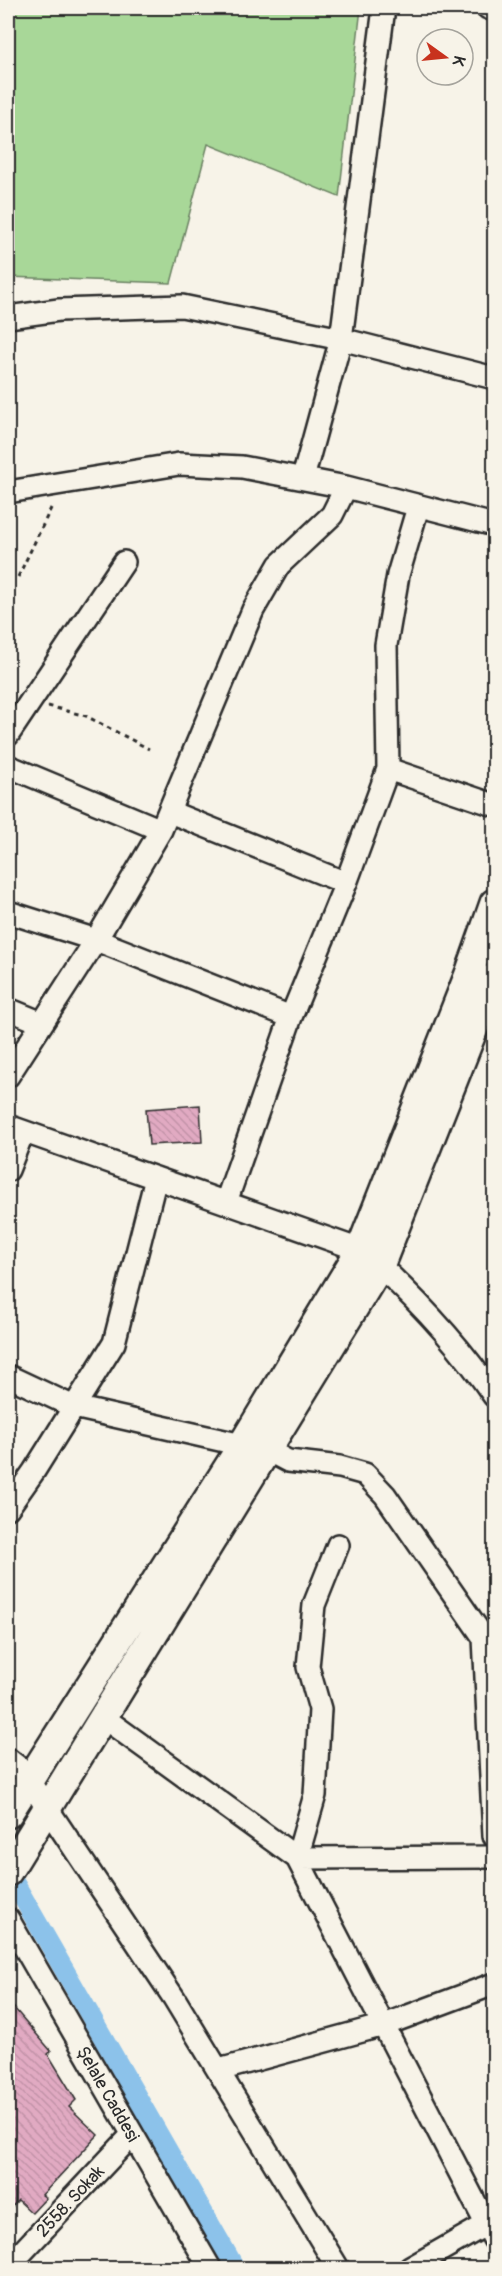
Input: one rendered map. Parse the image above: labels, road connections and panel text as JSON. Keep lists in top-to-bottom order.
{
  "streets": {
    "street": ["Şelale Caddesi", "2558. Sokak"]
  },
  "crossings": [
    ["Şelale Caddesi", "2558. Sokak"]
  ],
  "north": "right"
}
